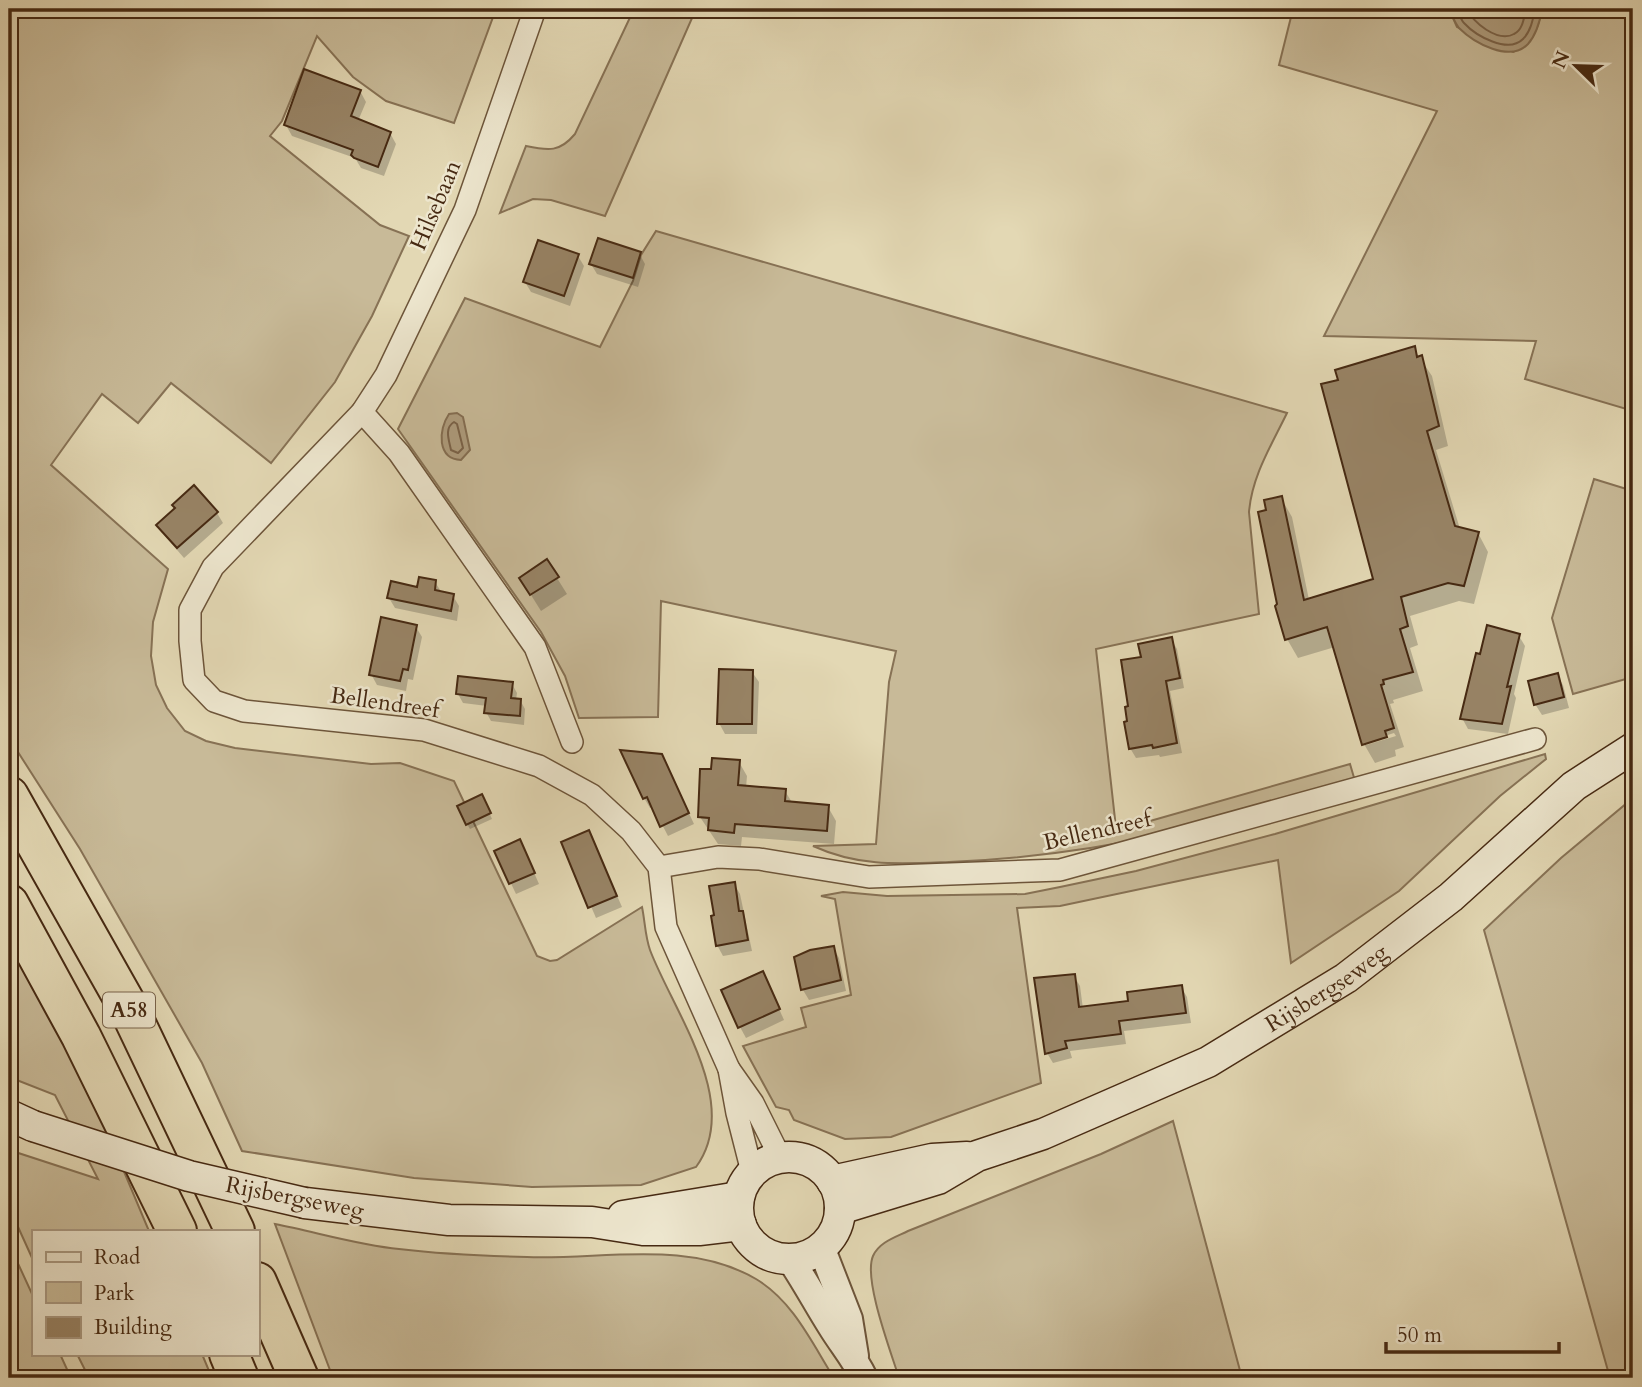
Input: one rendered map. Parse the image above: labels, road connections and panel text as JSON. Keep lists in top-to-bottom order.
{
  "streets": {
    "highway": ["A58"],
    "main road": ["Rijsbergseweg"],
    "street": ["Hilsebaan", "Bellendreef"]
  },
  "crossings": [
    ["Hilsebaan", "Bellendreef"]
  ],
  "legend": ["Road", "Park", "Building"],
  "scale_bar": "50 m",
  "north": "top left"
}
